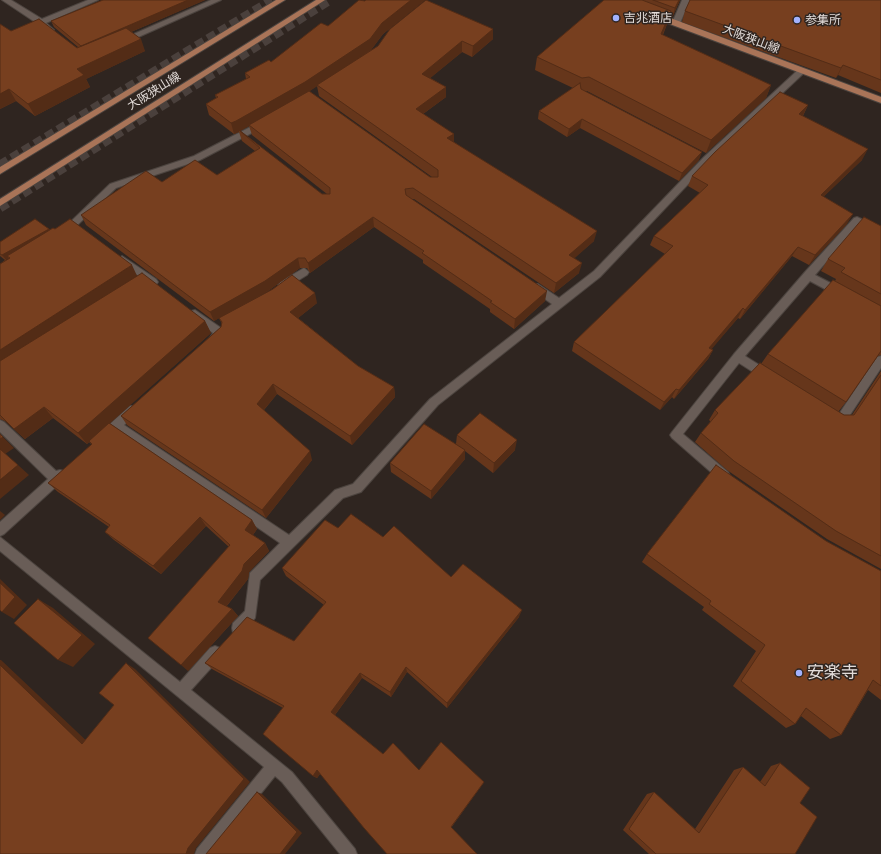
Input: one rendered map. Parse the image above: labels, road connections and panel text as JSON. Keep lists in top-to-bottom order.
{
  "streets": {
    "main road": ["大阪狭山線"]
  },
  "places": ["吉兆酒店", "参集所", "安楽寺"]
}
